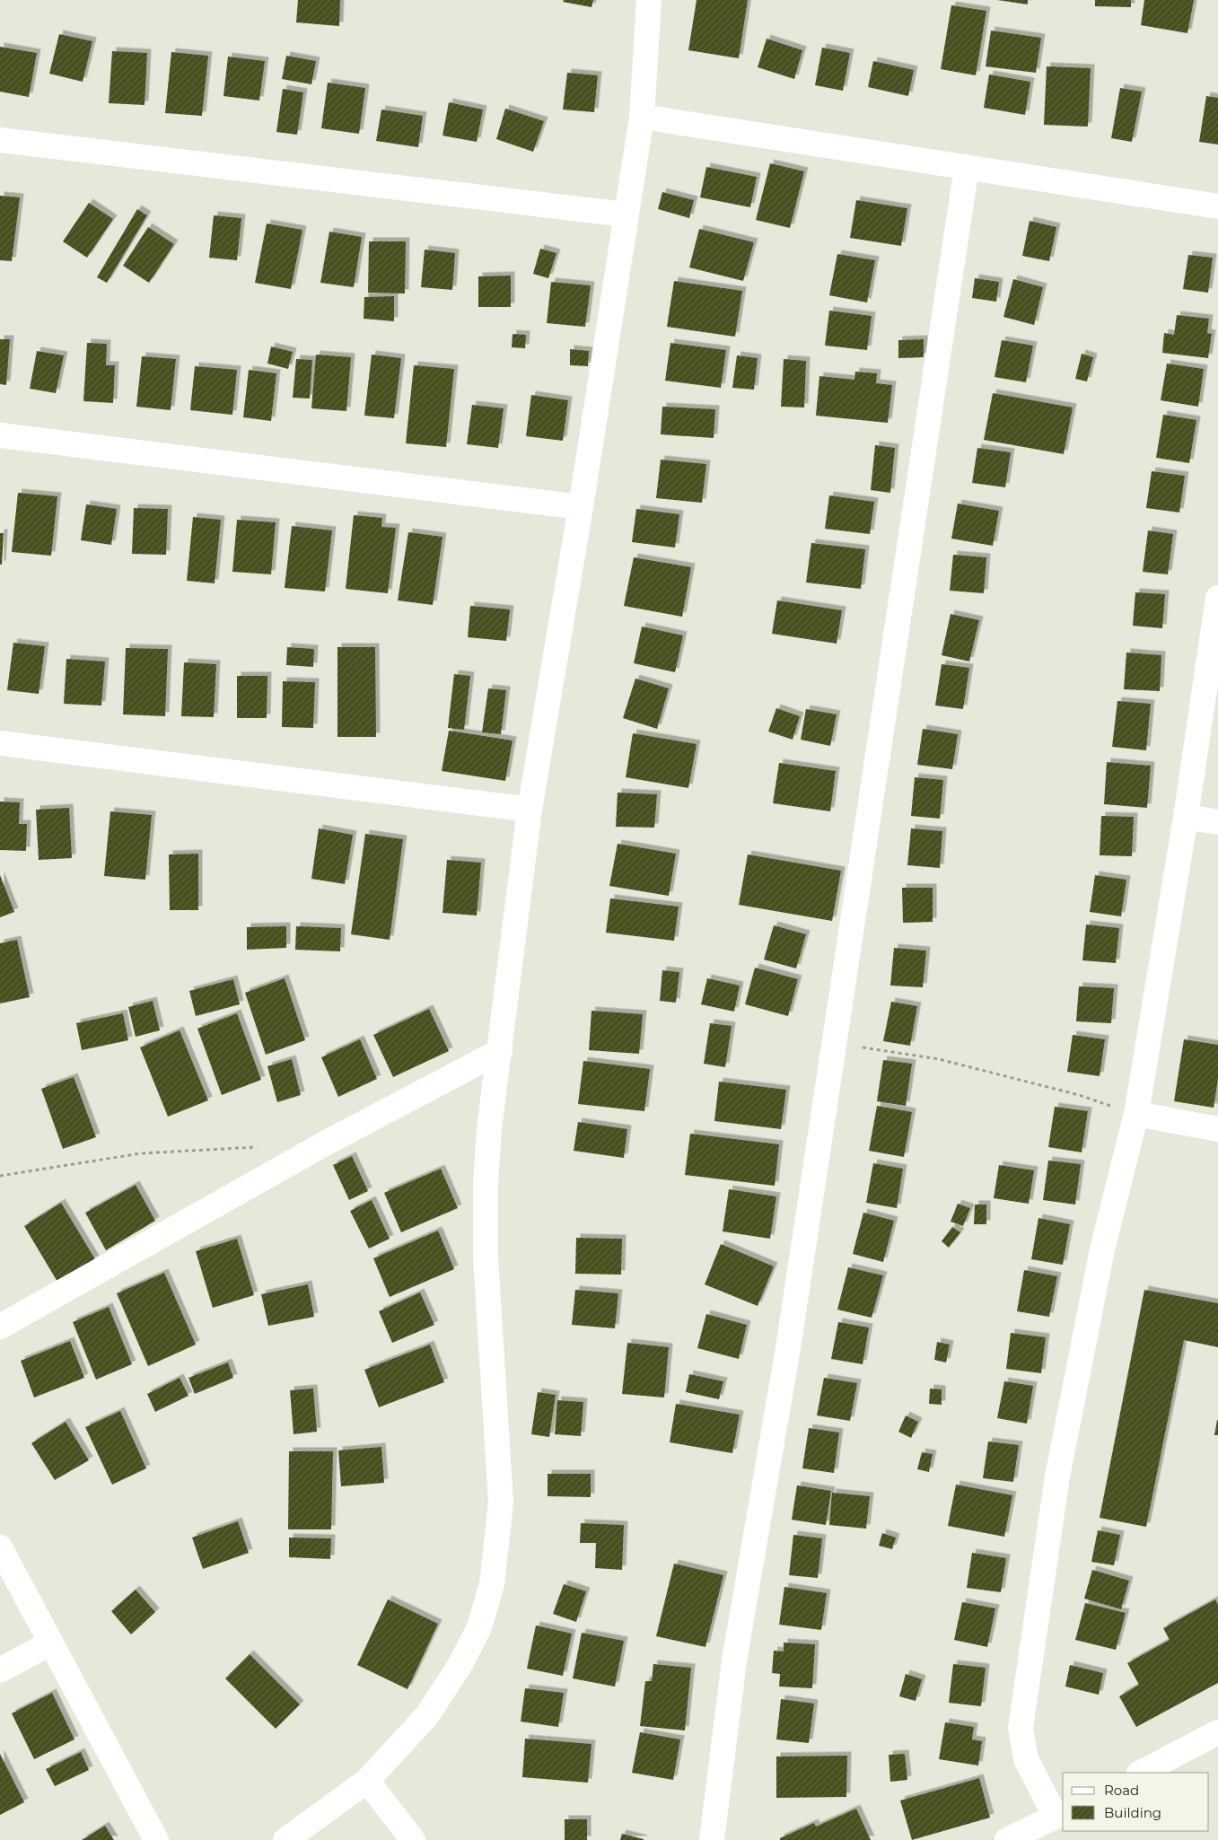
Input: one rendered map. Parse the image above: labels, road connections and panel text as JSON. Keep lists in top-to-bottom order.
{
  "legend": ["Road", "Building"]
}
